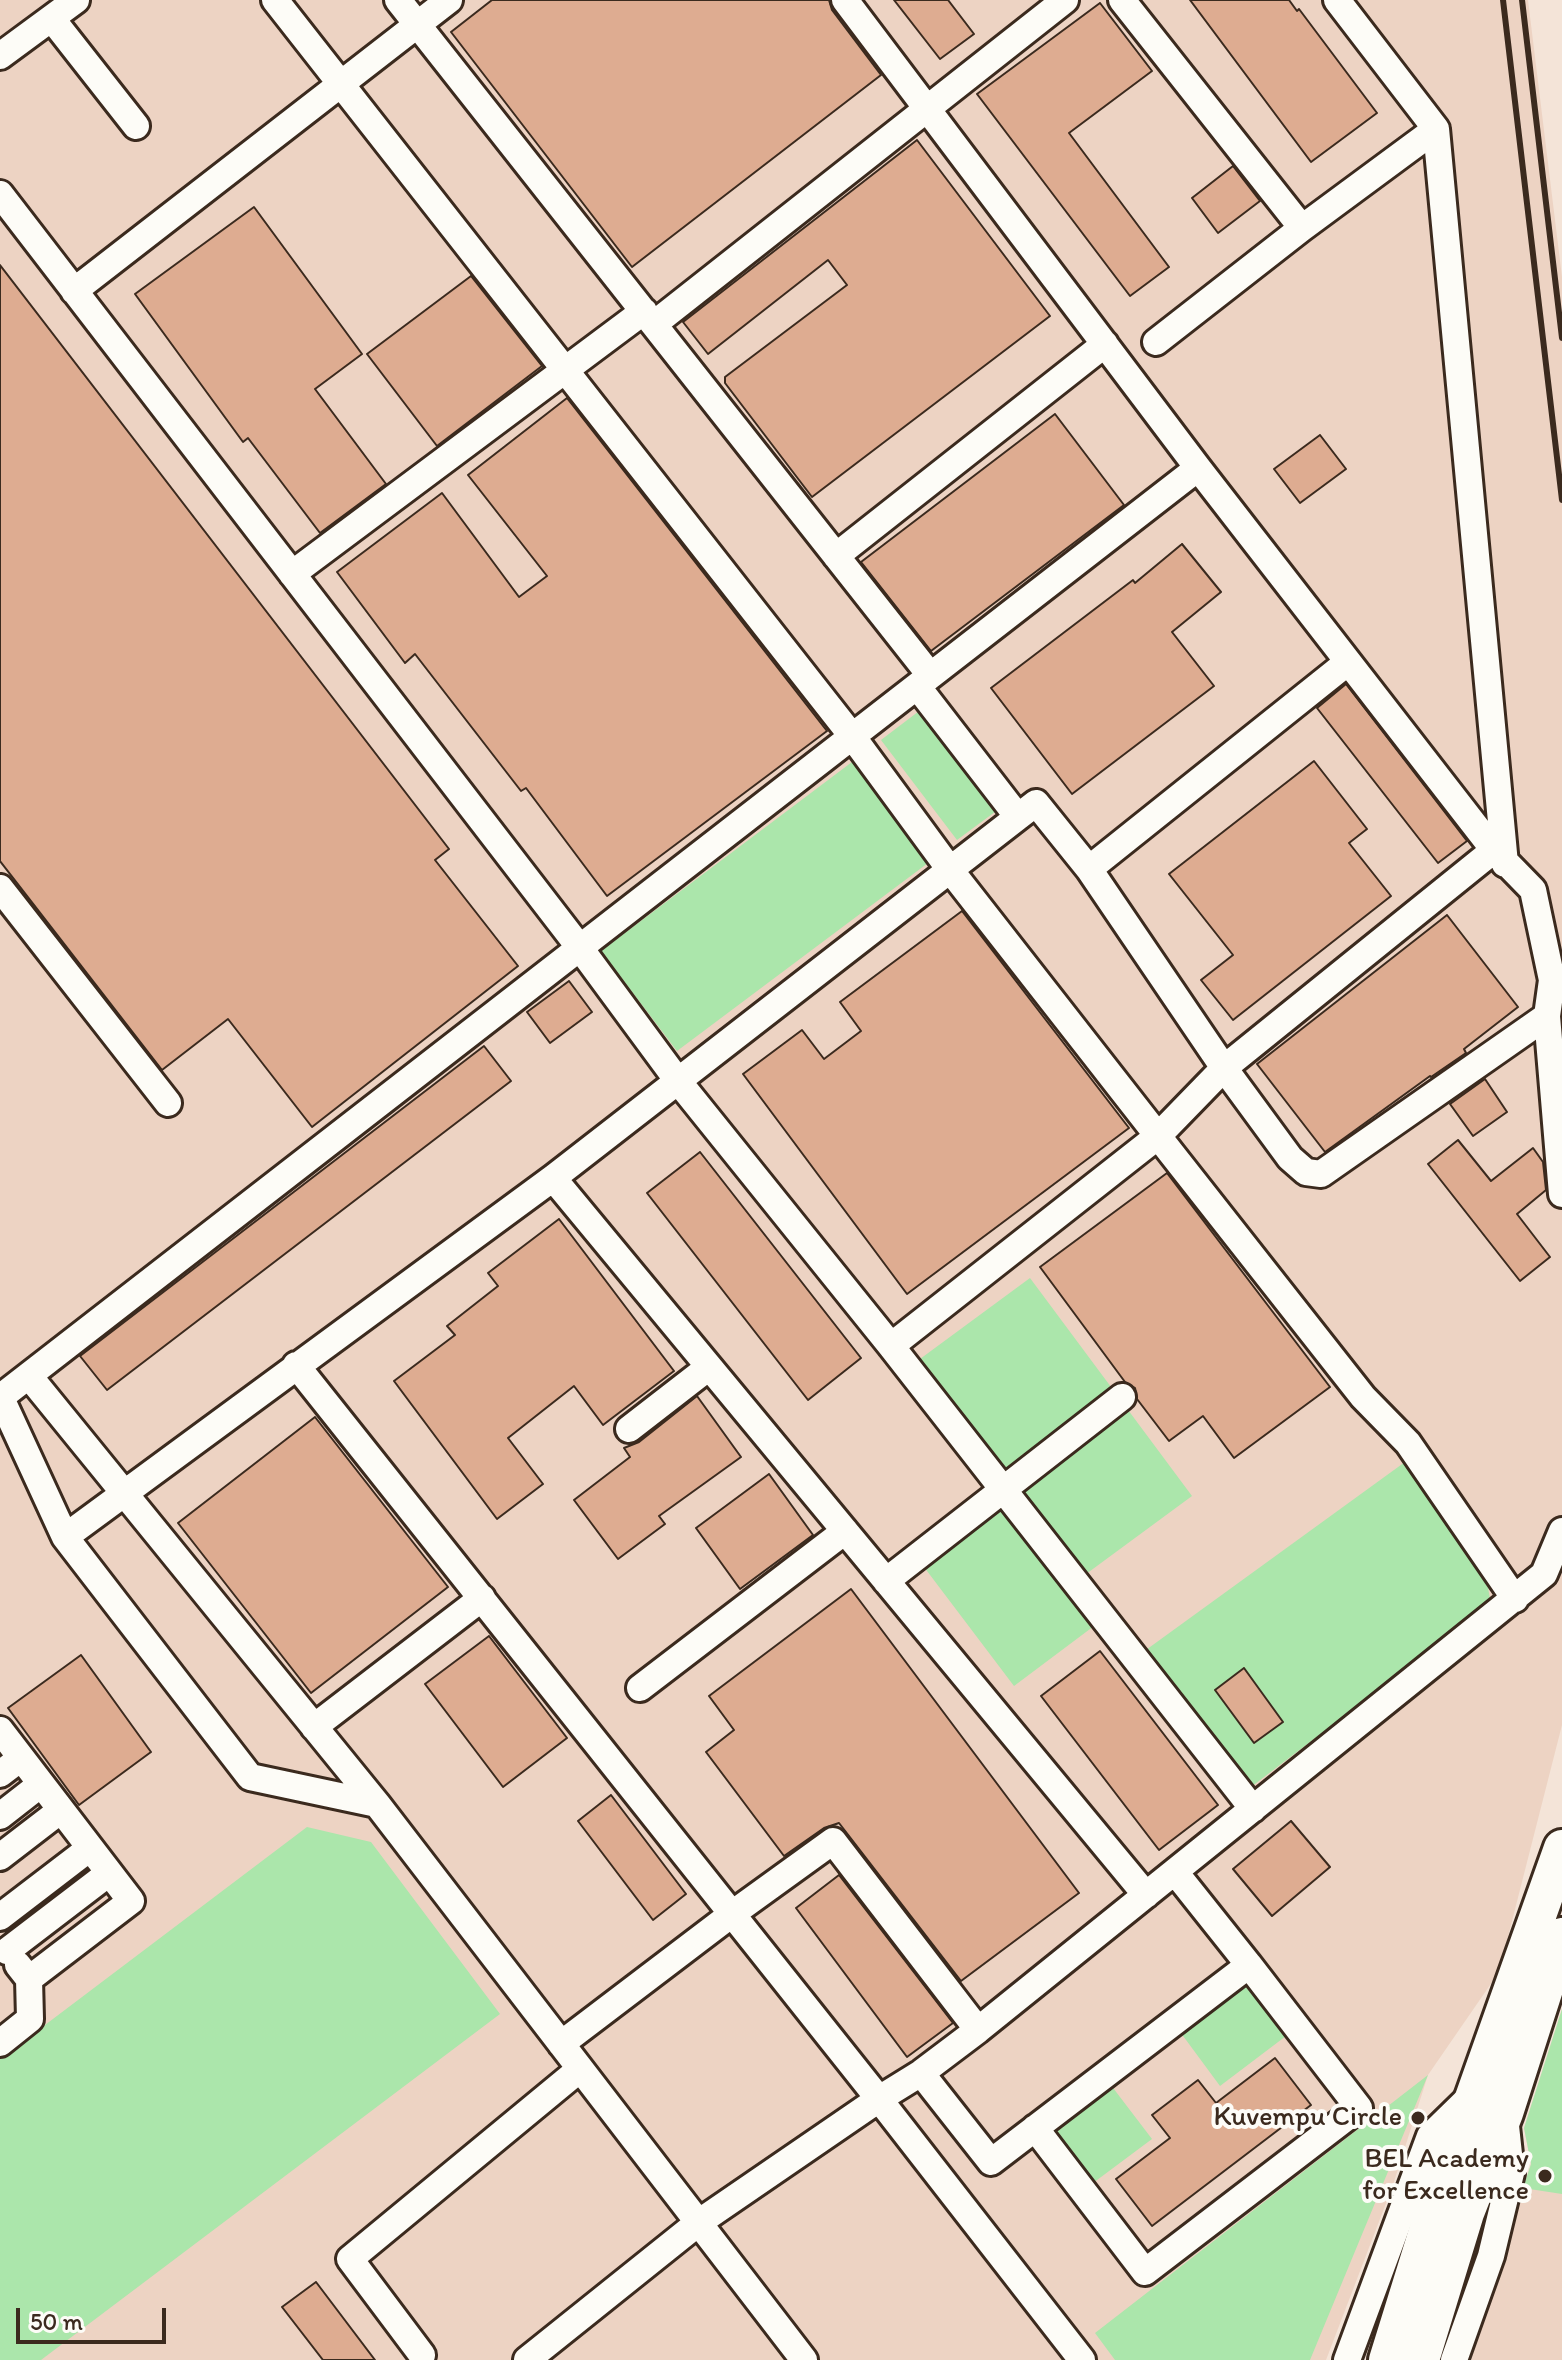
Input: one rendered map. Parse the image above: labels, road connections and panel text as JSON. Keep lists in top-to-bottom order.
{
  "places": ["Kuvempu Circle", "BEL Academy for Excellence"],
  "scale_bar": "50 m"
}
